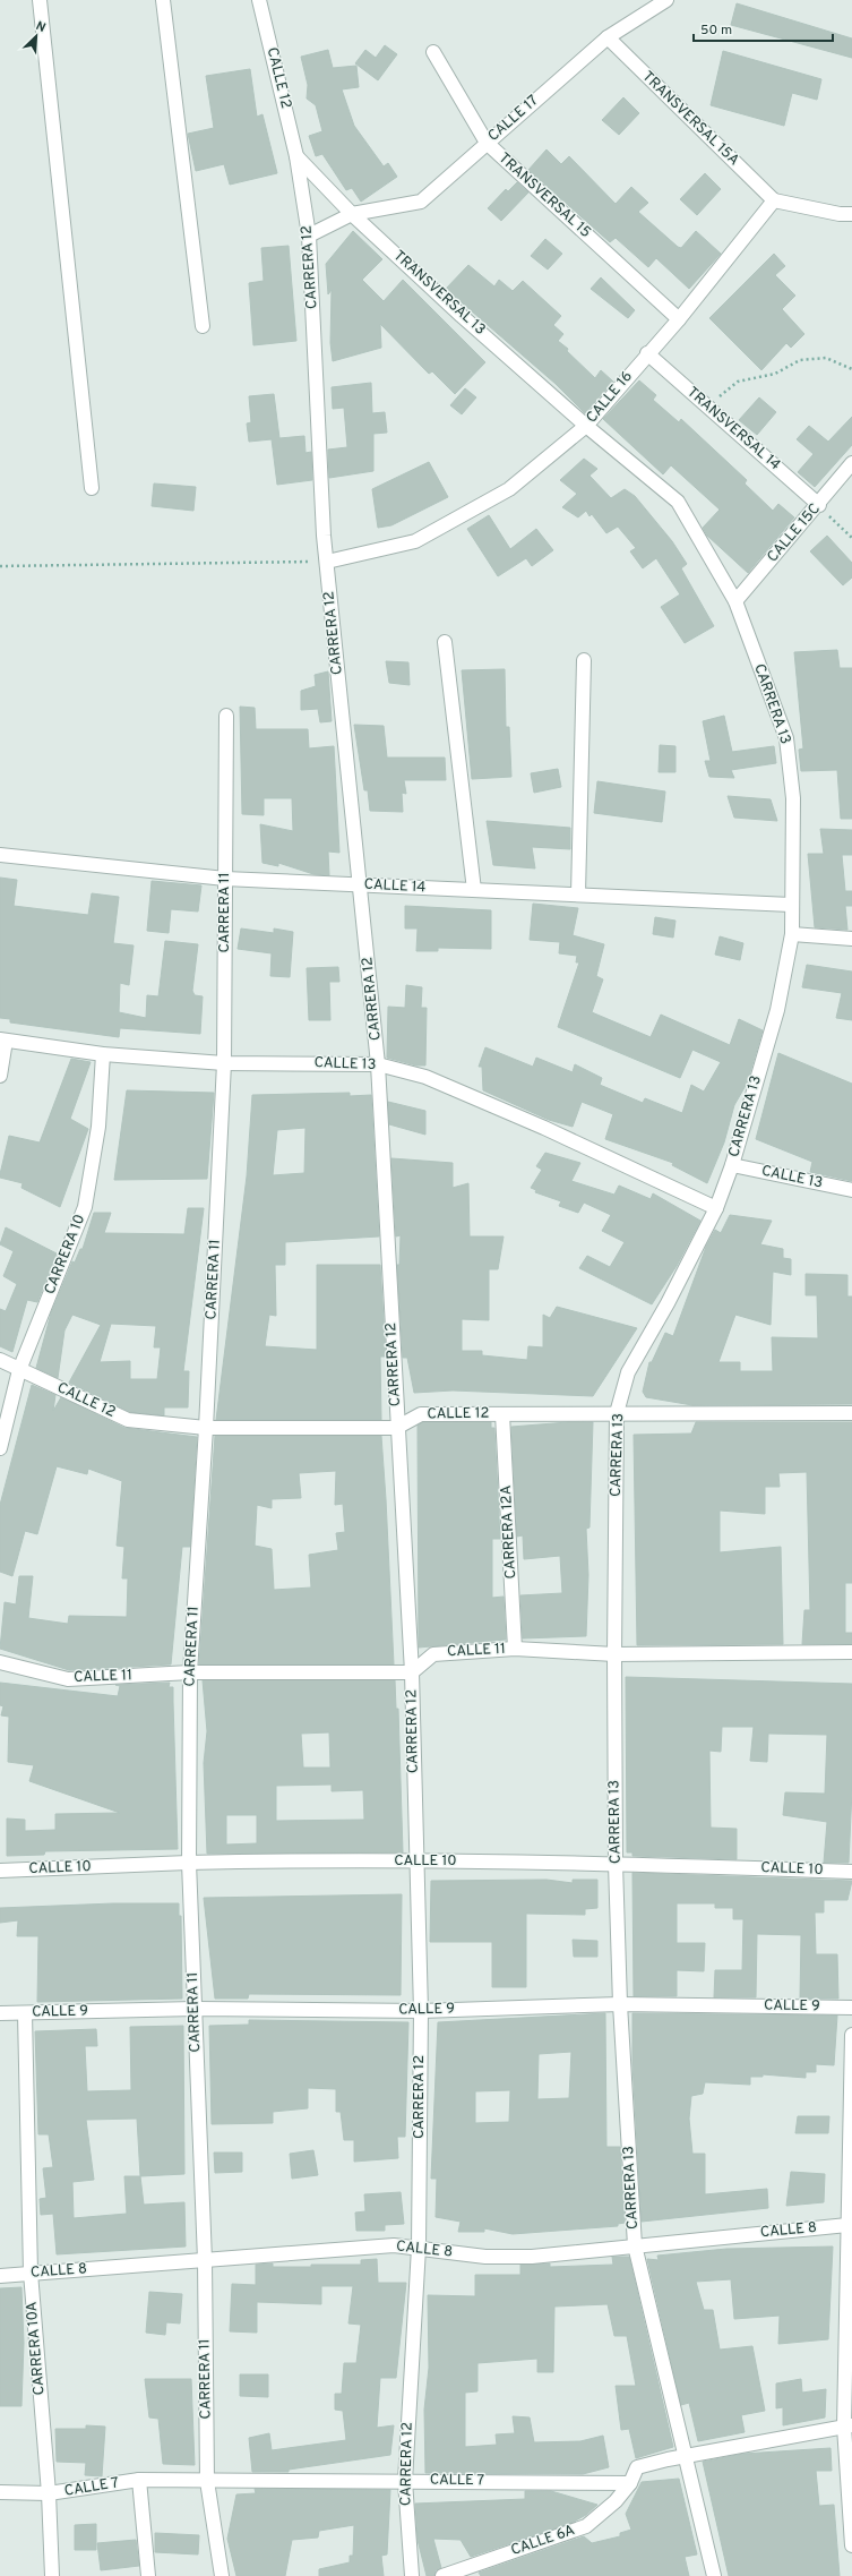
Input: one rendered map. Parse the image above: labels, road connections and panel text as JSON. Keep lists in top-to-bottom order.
{
  "streets": {
    "street": [
      "CALLE 12",
      "CALLE 17",
      "TRANSVERSAL 15A",
      "TRANSVERSAL 15",
      "CARRERA 12",
      "TRANSVERSAL 13",
      "CALLE 16",
      "TRANSVERSAL 14",
      "CALLE 15C",
      "CARRERA 13",
      "CALLE 14",
      "CARRERA 11",
      "CALLE 13",
      "CARRERA 10",
      "CARRERA 12A",
      "CALLE 11",
      "CALLE 10",
      "CALLE 9",
      "CALLE 8",
      "CARRERA 10A",
      "CALLE 7",
      "CALLE 6A"
    ]
  },
  "crossings": [
    ["CALLE 12", "CARRERA 12"],
    ["CALLE 12", "TRANSVERSAL 13"],
    ["CALLE 12", "CARRERA 13"],
    ["CALLE 12", "CARRERA 11"],
    ["CALLE 12", "CARRERA 10"],
    ["CALLE 12", "CARRERA 12A"],
    ["CALLE 17", "TRANSVERSAL 15A"],
    ["CALLE 17", "TRANSVERSAL 15"],
    ["CALLE 17", "CARRERA 12"],
    ["CALLE 17", "TRANSVERSAL 13"],
    ["TRANSVERSAL 15A", "CALLE 16"],
    ["TRANSVERSAL 15", "CALLE 16"],
    ["CARRERA 12", "TRANSVERSAL 13"],
    ["CARRERA 12", "CALLE 16"],
    ["CARRERA 12", "CALLE 14"],
    ["CARRERA 12", "CALLE 13"],
    ["CARRERA 12", "CALLE 11"],
    ["CARRERA 12", "CALLE 10"],
    ["CARRERA 12", "CALLE 9"],
    ["CARRERA 12", "CALLE 8"],
    ["CARRERA 12", "CALLE 7"],
    ["TRANSVERSAL 13", "CALLE 16"],
    ["TRANSVERSAL 13", "CARRERA 13"],
    ["CALLE 16", "TRANSVERSAL 14"],
    ["CALLE 16", "CARRERA 13"],
    ["TRANSVERSAL 14", "CALLE 15C"],
    ["CALLE 15C", "CARRERA 13"],
    ["CARRERA 13", "CALLE 14"],
    ["CARRERA 13", "CALLE 13"],
    ["CARRERA 13", "CALLE 11"],
    ["CARRERA 13", "CALLE 10"],
    ["CARRERA 13", "CALLE 9"],
    ["CARRERA 13", "CALLE 8"],
    ["CALLE 14", "CARRERA 11"],
    ["CARRERA 11", "CALLE 13"],
    ["CARRERA 11", "CALLE 11"],
    ["CARRERA 11", "CALLE 10"],
    ["CARRERA 11", "CALLE 9"],
    ["CARRERA 11", "CALLE 8"],
    ["CARRERA 11", "CALLE 7"],
    ["CALLE 13", "CARRERA 10"],
    ["CARRERA 12A", "CALLE 11"],
    ["CALLE 9", "CARRERA 10A"],
    ["CALLE 8", "CARRERA 10A"],
    ["CARRERA 10A", "CALLE 7"],
    ["CALLE 7", "CALLE 6A"]
  ],
  "scale_bar": "50 m",
  "north": "top right"
}
